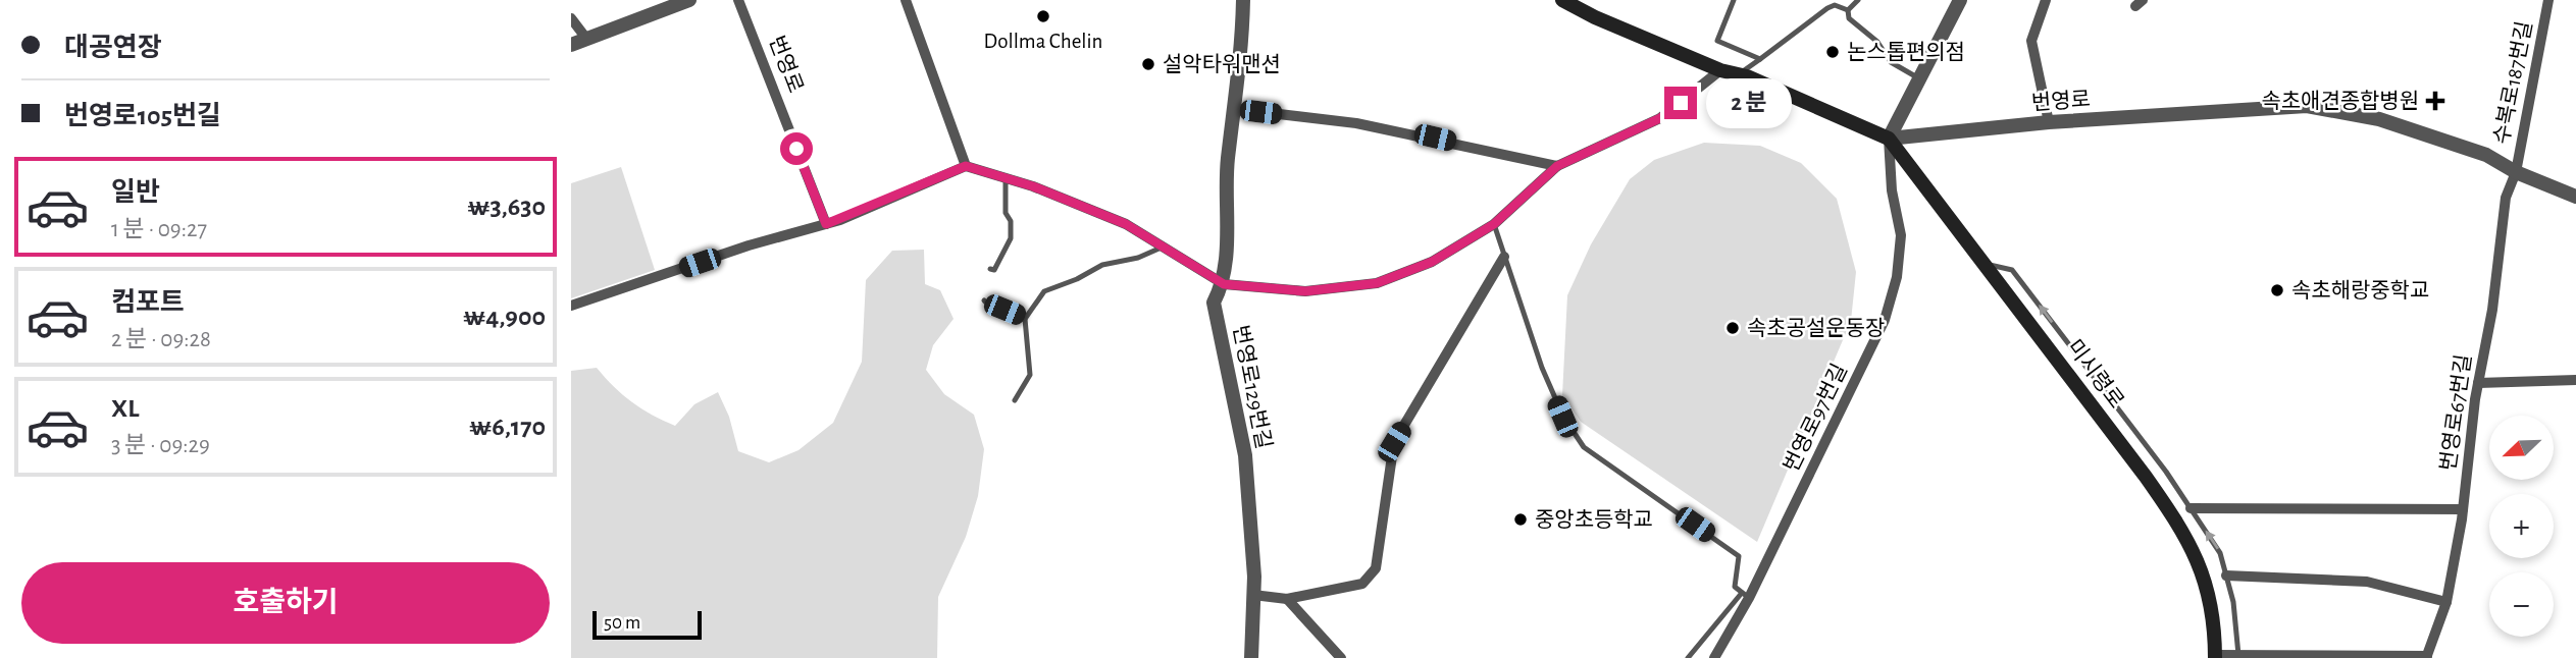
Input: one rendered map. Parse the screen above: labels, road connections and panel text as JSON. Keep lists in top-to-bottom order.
{
  "streets": {
    "main road": ["번영로", "미시령로"],
    "street": [
      "수복로187번길",
      "번영로129번길",
      "번영로67번길",
      "번영로97번길"
    ]
  },
  "crossings": [
    ["번영로", "수복로187번길"],
    ["번영로", "미시령로"],
    ["번영로", "번영로67번길"],
    ["번영로", "번영로97번길"],
    ["수복로187번길", "번영로67번길"],
    ["미시령로", "번영로67번길"],
    ["미시령로", "번영로97번길"]
  ],
  "places": {
    "other": [
      "Dollma Chelin",
      "논스톱편의점",
      "설악타워맨션",
      "속초해랑중학교",
      "속초공설운동장",
      "중앙초등학교"
    ],
    "health": ["속초애견종합병원"]
  },
  "scale_bar": "50 m",
  "north": "bottom left",
  "page": {
    "banner": ["대공연장", "번영로105번길"],
    "bubble": "2 분",
    "list": [
      {
        "name": "일반",
        "note": "1 분 · 09:27",
        "value": "₩3,630"
      },
      {
        "name": "컴포트",
        "note": "2 분 · 09:28",
        "value": "₩4,900"
      },
      {
        "name": "XL",
        "note": "3 분 · 09:29",
        "value": "₩6,170"
      }
    ],
    "map_buttons": ["+", "−"],
    "buttons": "호출하기",
    "scale": "50 m"
  }
}
